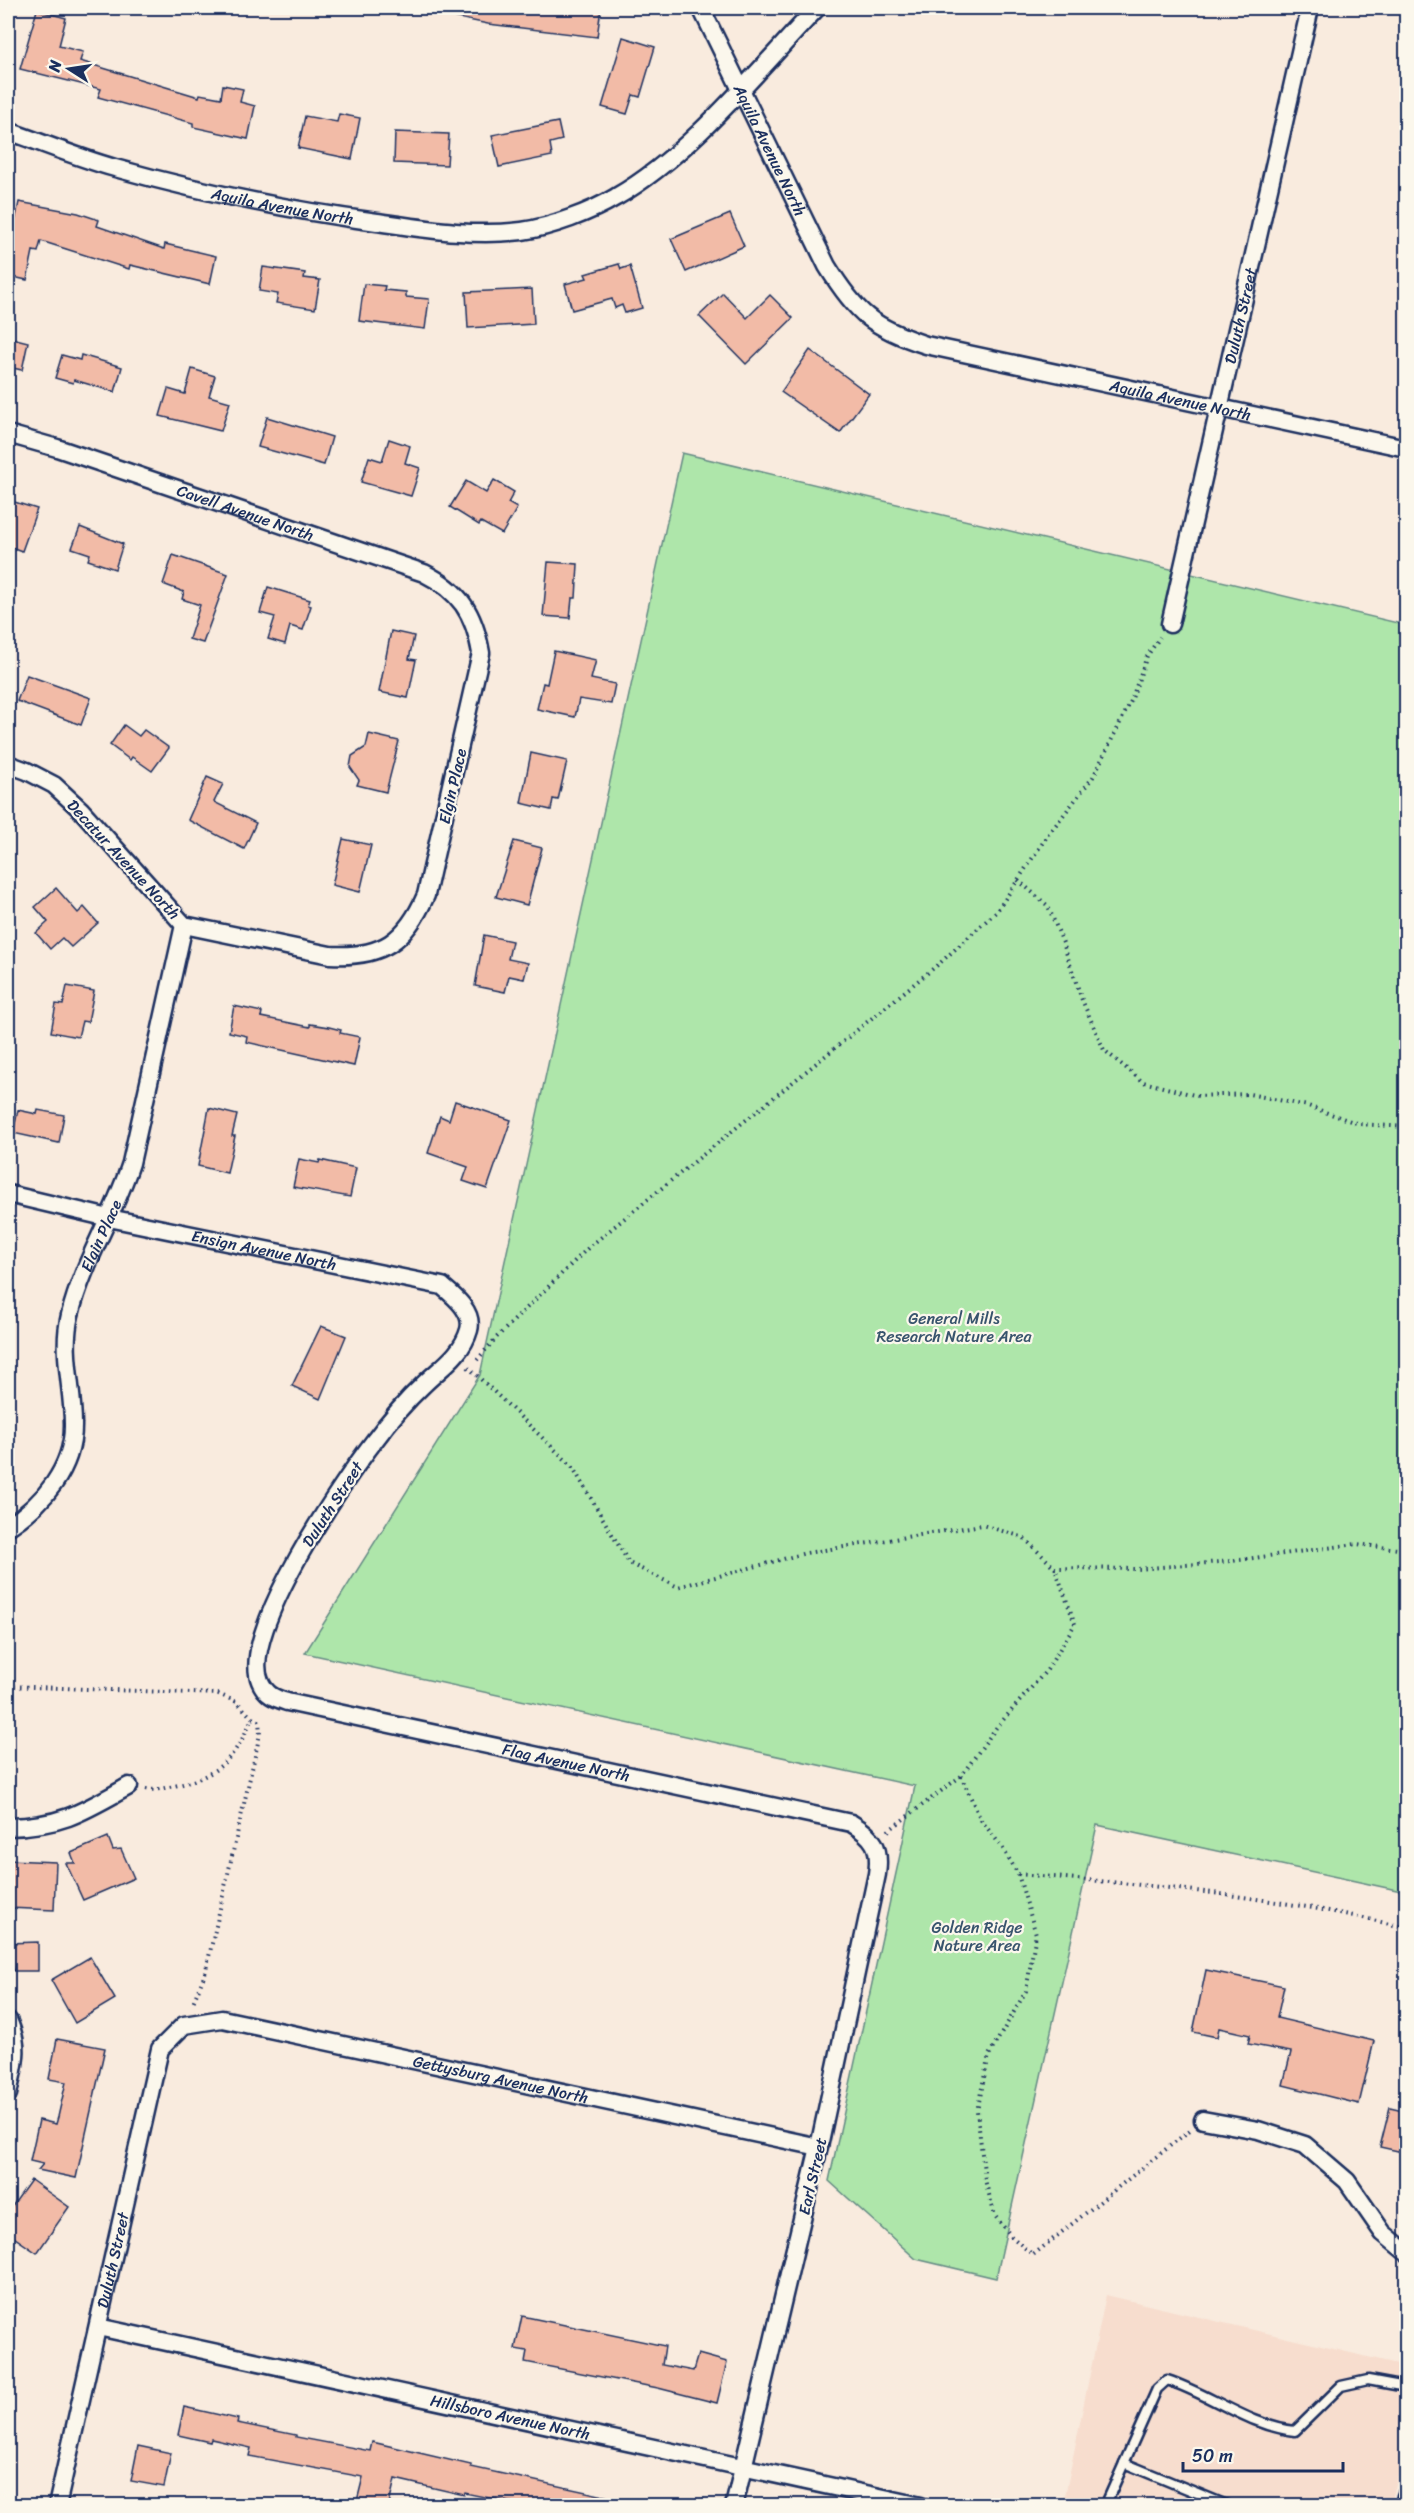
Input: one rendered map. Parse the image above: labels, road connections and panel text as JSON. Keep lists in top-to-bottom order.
{
  "streets": {
    "street": [
      "Aquila Avenue North",
      "Duluth Street",
      "Cavell Avenue North",
      "Elgin Place",
      "Decatur Avenue North",
      "Ensign Avenue North",
      "Flag Avenue North",
      "Gettysburg Avenue North",
      "Earl Street",
      "Hillsboro Avenue North"
    ]
  },
  "crossings": [
    ["Aquila Avenue North", "Duluth Street"],
    ["Duluth Street", "Ensign Avenue North"],
    ["Duluth Street", "Flag Avenue North"],
    ["Duluth Street", "Gettysburg Avenue North"],
    ["Duluth Street", "Hillsboro Avenue North"],
    ["Cavell Avenue North", "Elgin Place"],
    ["Elgin Place", "Decatur Avenue North"],
    ["Elgin Place", "Ensign Avenue North"],
    ["Flag Avenue North", "Earl Street"],
    ["Gettysburg Avenue North", "Earl Street"],
    ["Earl Street", "Hillsboro Avenue North"]
  ],
  "parks": ["General Mills Research Nature Area", "Golden Ridge Nature Area"],
  "scale_bar": "50 m",
  "north": "left"
}
